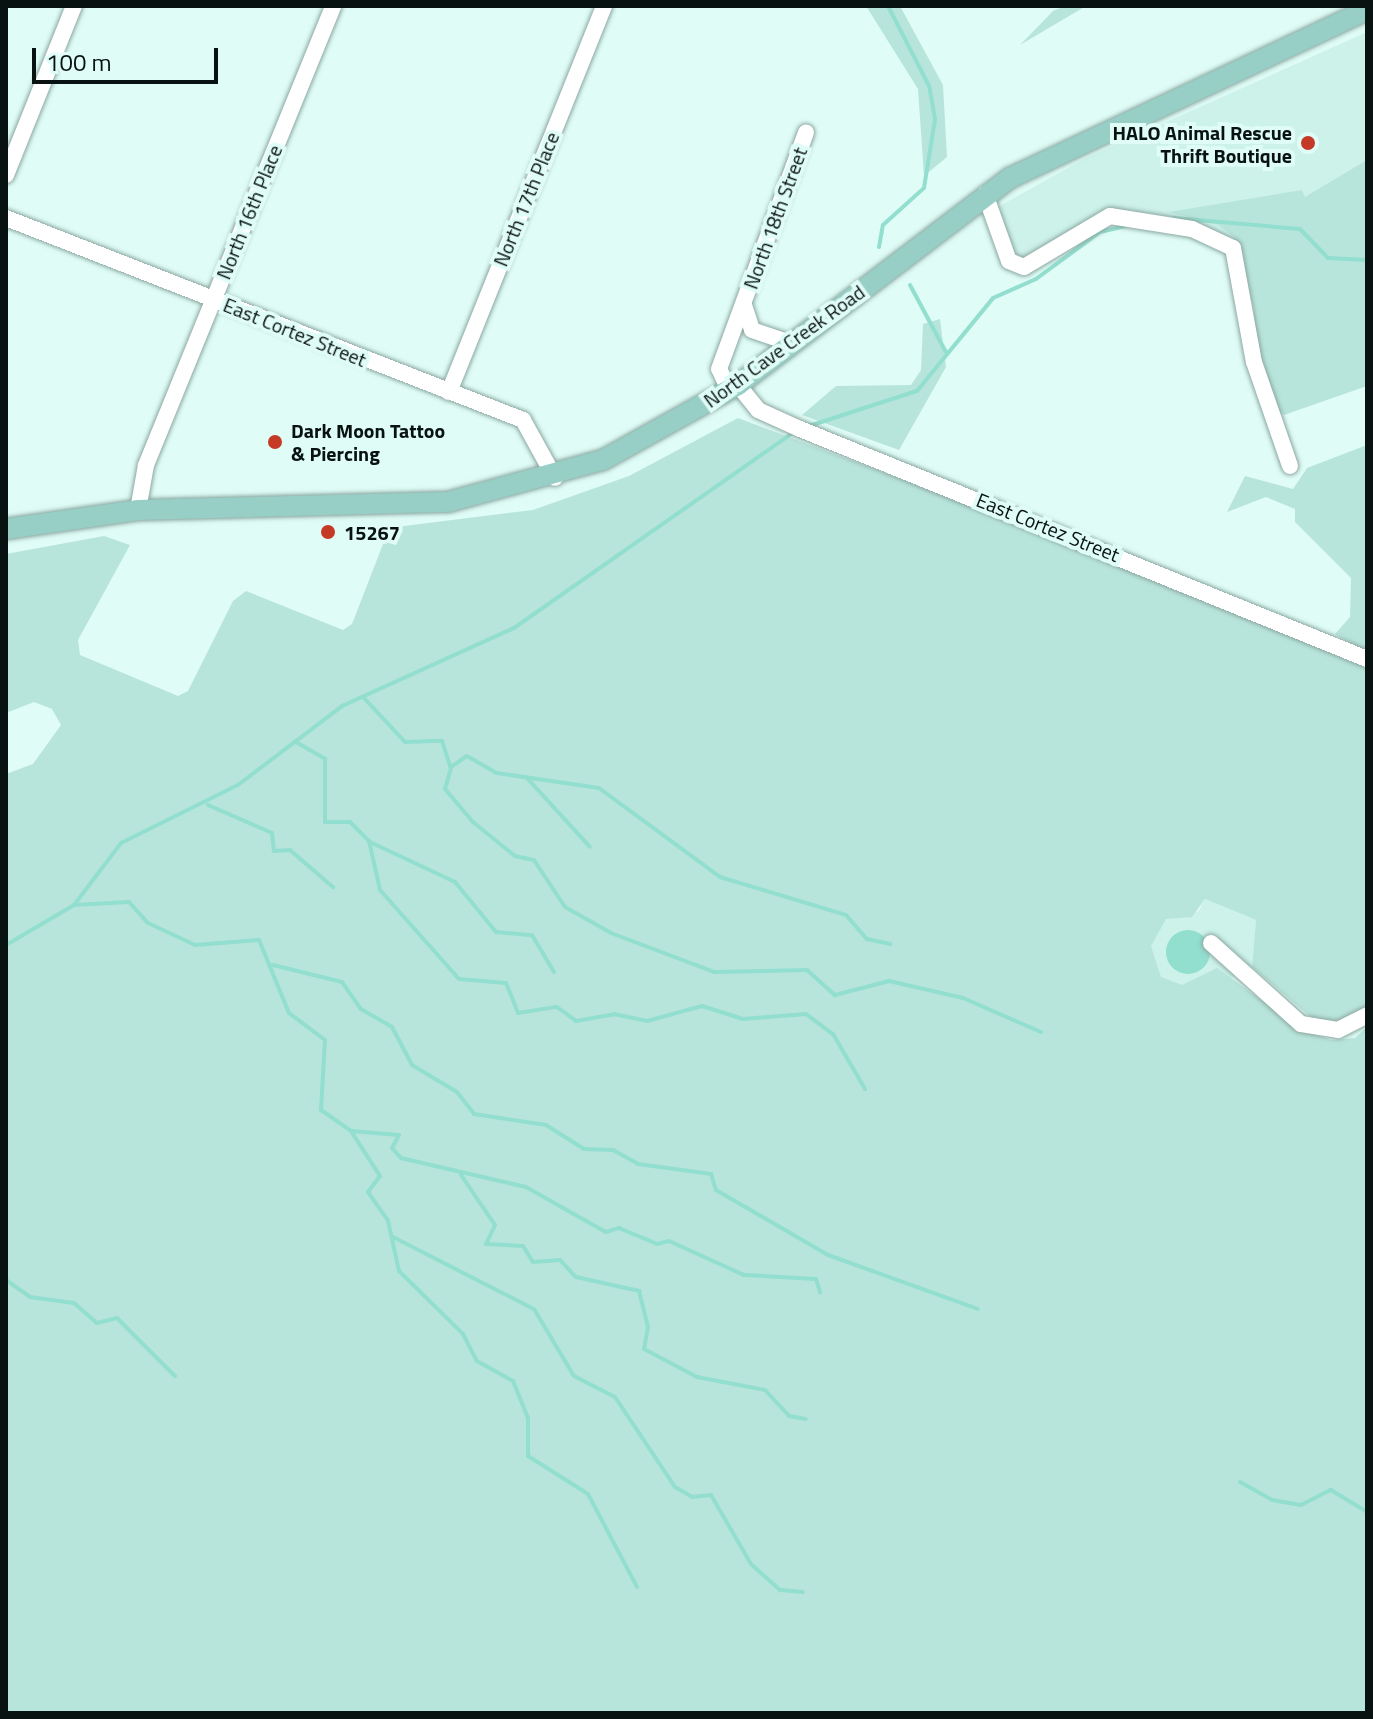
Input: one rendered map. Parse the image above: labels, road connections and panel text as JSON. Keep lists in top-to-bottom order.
{
  "streets": {
    "main road": ["North Cave Creek Road"],
    "street": [
      "North 17th Place",
      "North 16th Place",
      "North 18th Street",
      "East Cortez Street"
    ]
  },
  "crossings": [
    ["North 17th Place", "East Cortez Street"],
    ["North 16th Place", "East Cortez Street"],
    ["North 16th Place", "North Cave Creek Road"],
    ["North 18th Street", "East Cortez Street"],
    ["North 18th Street", "North Cave Creek Road"],
    ["East Cortez Street", "North Cave Creek Road"]
  ],
  "places": ["HALO Animal Rescue Thrift Boutique", "Dark Moon Tattoo & Piercing", "15267"],
  "scale_bar": "100 m"
}
